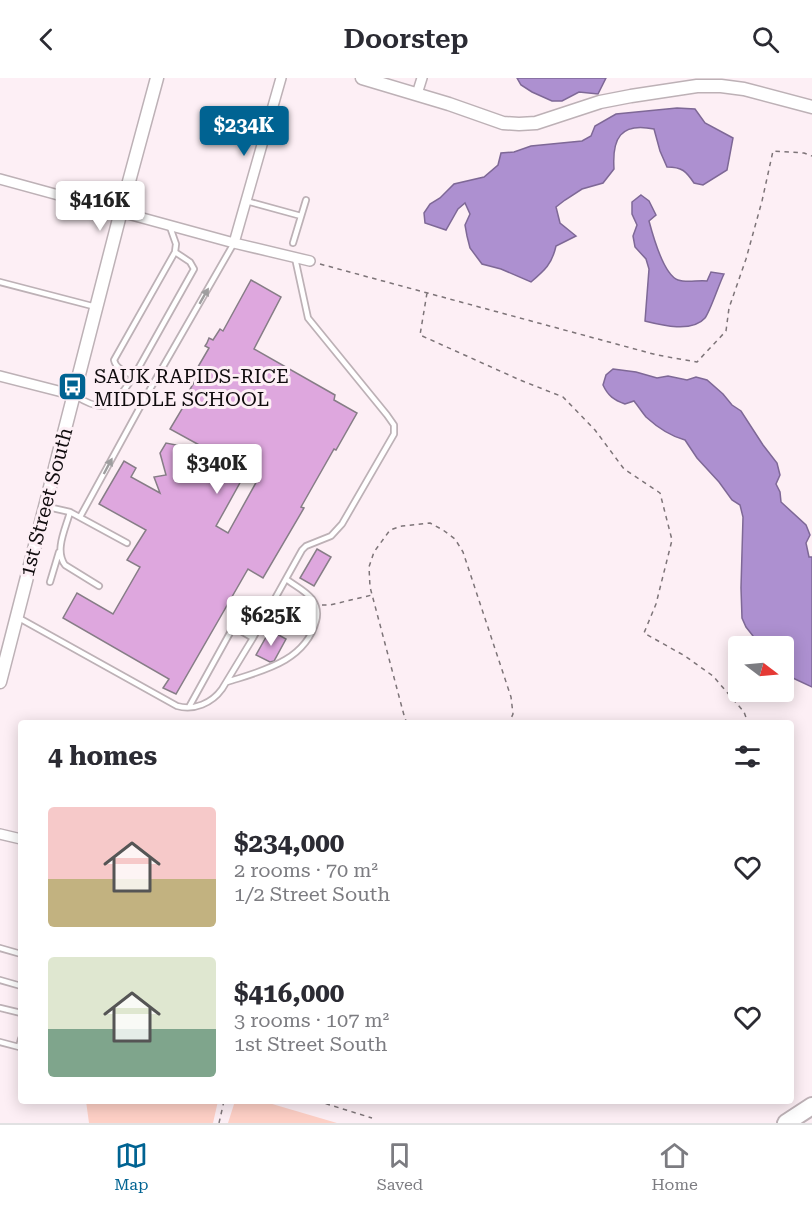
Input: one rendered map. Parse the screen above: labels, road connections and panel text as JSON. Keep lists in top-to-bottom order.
{
  "streets": {
    "street": ["1st Street South"]
  },
  "places": {
    "bus stop": ["SAUK RAPIDS-RICE MIDDLE SCHOOL"]
  },
  "north": "right",
  "page": {
    "header": "Doorstep",
    "price": [
      "$234K",
      "$416K",
      "$340K",
      "$625K"
    ],
    "heading": "4 homes",
    "list": [
      {
        "name": "$234,000",
        "note": "2 rooms · 70 m² · 1/2 Street South"
      },
      {
        "name": "$416,000",
        "note": "3 rooms · 107 m² · 1st Street South"
      }
    ],
    "tabs": ["Map", "Saved", "Home"]
  }
}
